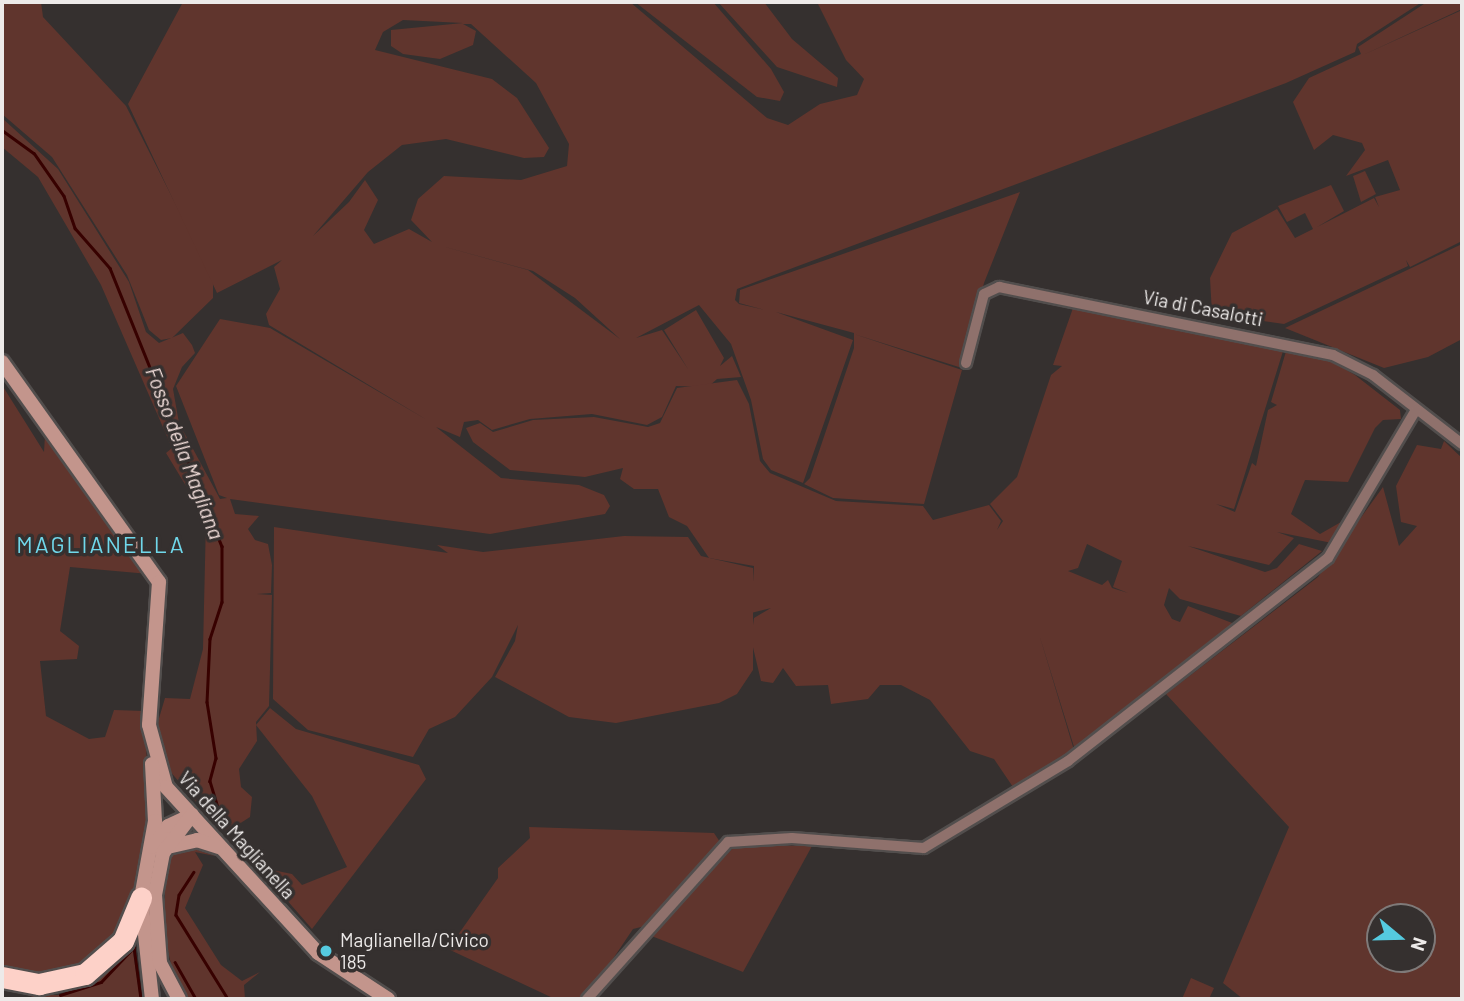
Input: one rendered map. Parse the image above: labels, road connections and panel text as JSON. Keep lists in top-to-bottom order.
{
  "streets": {
    "main road": ["Via della Maglianella"],
    "street": ["Via di Casalotti"]
  },
  "districts": ["MAGLIANELLA"],
  "water": ["Fosso della Magliana"],
  "places": ["Maglianella/Civico 185"],
  "north": "right"
}
